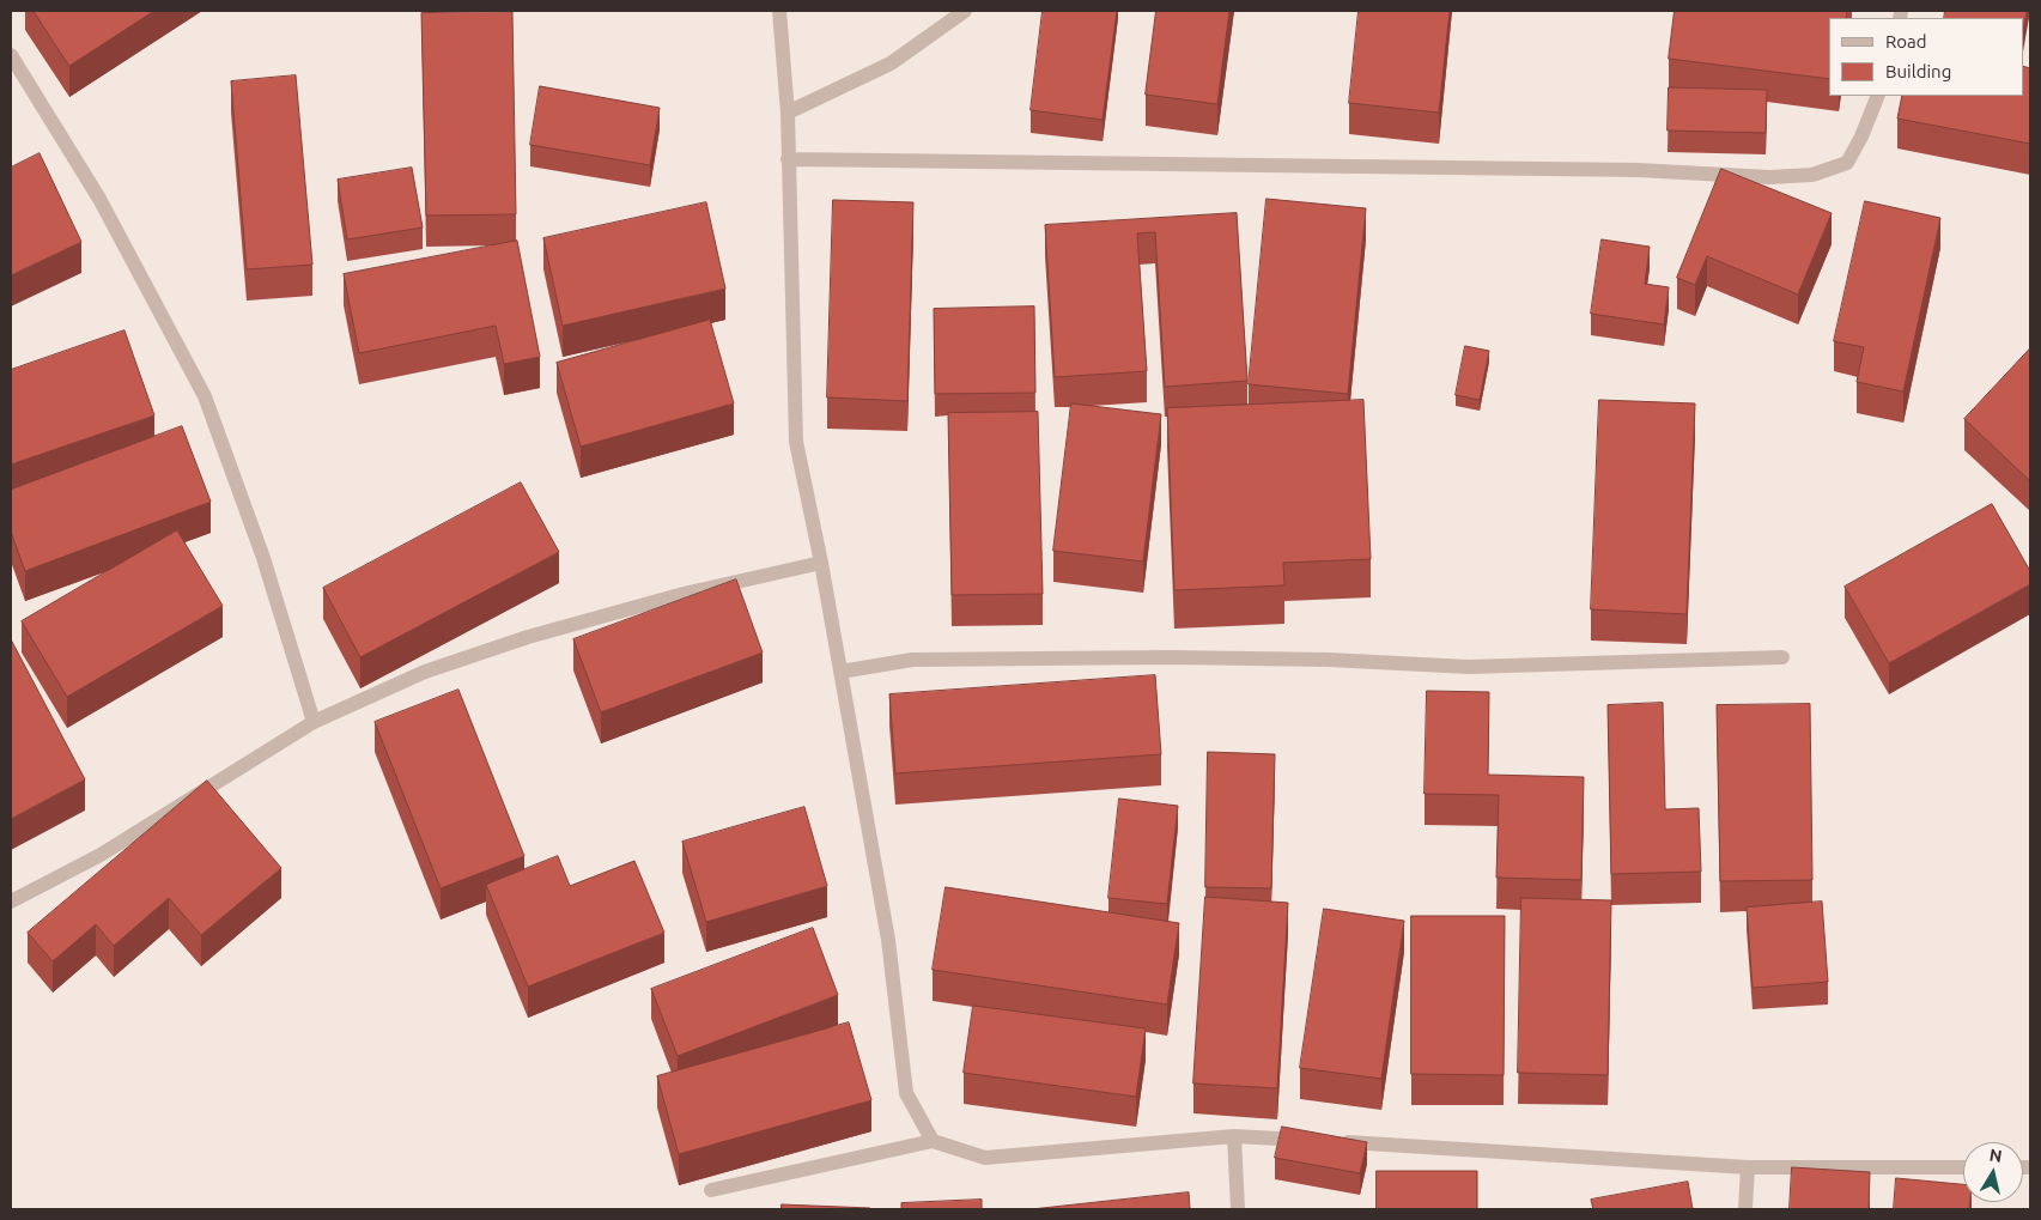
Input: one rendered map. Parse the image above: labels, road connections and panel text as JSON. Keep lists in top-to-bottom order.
{
  "legend": ["Road", "Building"],
  "north": "top"
}
